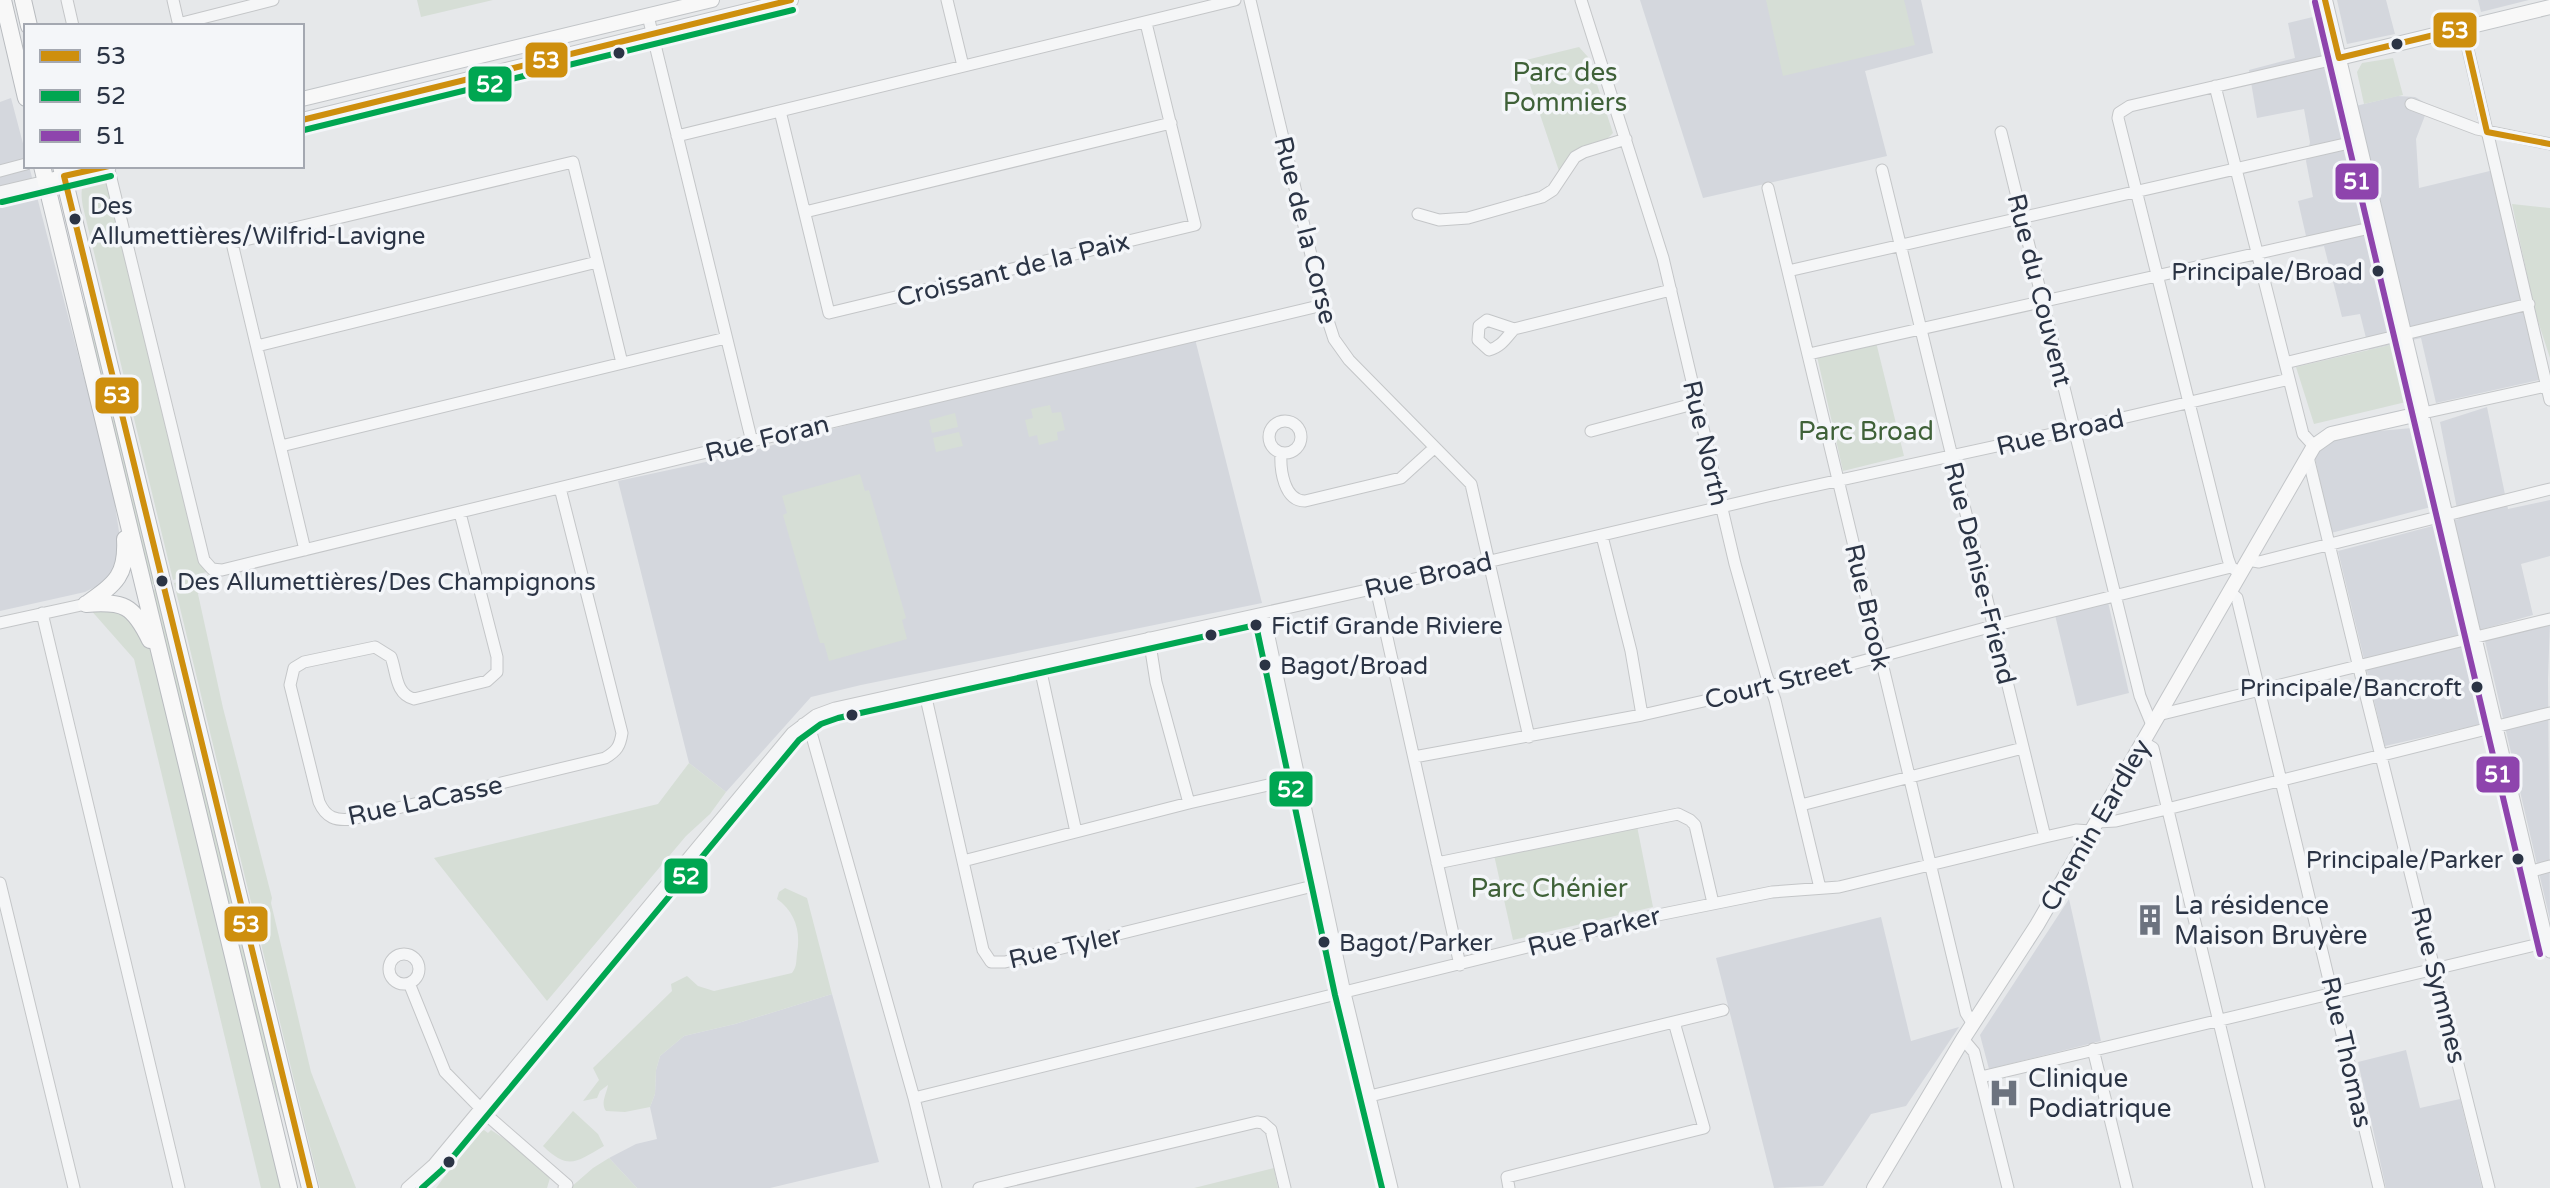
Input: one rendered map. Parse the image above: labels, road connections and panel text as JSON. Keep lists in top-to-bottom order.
{
  "streets": {
    "main road": ["Chemin Eardley"],
    "street": [
      "Rue de la Corse",
      "Croissant de la Paix",
      "Rue du Couvent",
      "Rue Broad",
      "Rue Foran",
      "Rue North",
      "Rue Denise-Friend",
      "Rue Brook",
      "Court Street",
      "Rue LaCasse",
      "Rue Parker",
      "Rue Tyler",
      "Rue Symmes",
      "Rue Thomas"
    ]
  },
  "crossings": [
    ["Rue de la Corse", "Rue Broad"],
    ["Rue de la Corse", "Rue Foran"],
    ["Rue de la Corse", "Court Street"],
    ["Rue du Couvent", "Rue Broad"],
    ["Rue du Couvent", "Court Street"],
    ["Rue du Couvent", "Chemin Eardley"],
    ["Rue Broad", "Rue North"],
    ["Rue Broad", "Rue Denise-Friend"],
    ["Rue Broad", "Rue Brook"],
    ["Rue Broad", "Rue Tyler"],
    ["Rue Broad", "Rue Symmes"],
    ["Rue Foran", "Rue LaCasse"],
    ["Rue North", "Court Street"],
    ["Rue North", "Rue Parker"],
    ["Rue Denise-Friend", "Court Street"],
    ["Rue Denise-Friend", "Rue Parker"],
    ["Rue Brook", "Court Street"],
    ["Rue Brook", "Chemin Eardley"],
    ["Rue Brook", "Rue Parker"],
    ["Court Street", "Chemin Eardley"],
    ["Court Street", "Rue Symmes"],
    ["Chemin Eardley", "Rue Parker"],
    ["Chemin Eardley", "Rue Symmes"],
    ["Chemin Eardley", "Rue Thomas"],
    ["Rue Parker", "Rue Symmes"],
    ["Rue Parker", "Rue Thomas"]
  ],
  "parks": ["Parc des Pommiers", "Parc Broad", "Parc Chénier"],
  "places": {
    "other": [
      "Des Allumettières/Wilfrid-Lavigne",
      "Principale/Broad",
      "Des Allumettières/Des Champignons",
      "Fictif Grande Riviere",
      "Bagot/Broad",
      "Principale/Bancroft",
      "Principale/Parker",
      "Bagot/Parker"
    ],
    "building": ["La résidence Maison Bruyère"],
    "hospital": ["Clinique Podiatrique"]
  },
  "lines": ["transit line 53", "transit line 51", "transit line 52"],
  "legend": ["53", "52", "51"]
}
